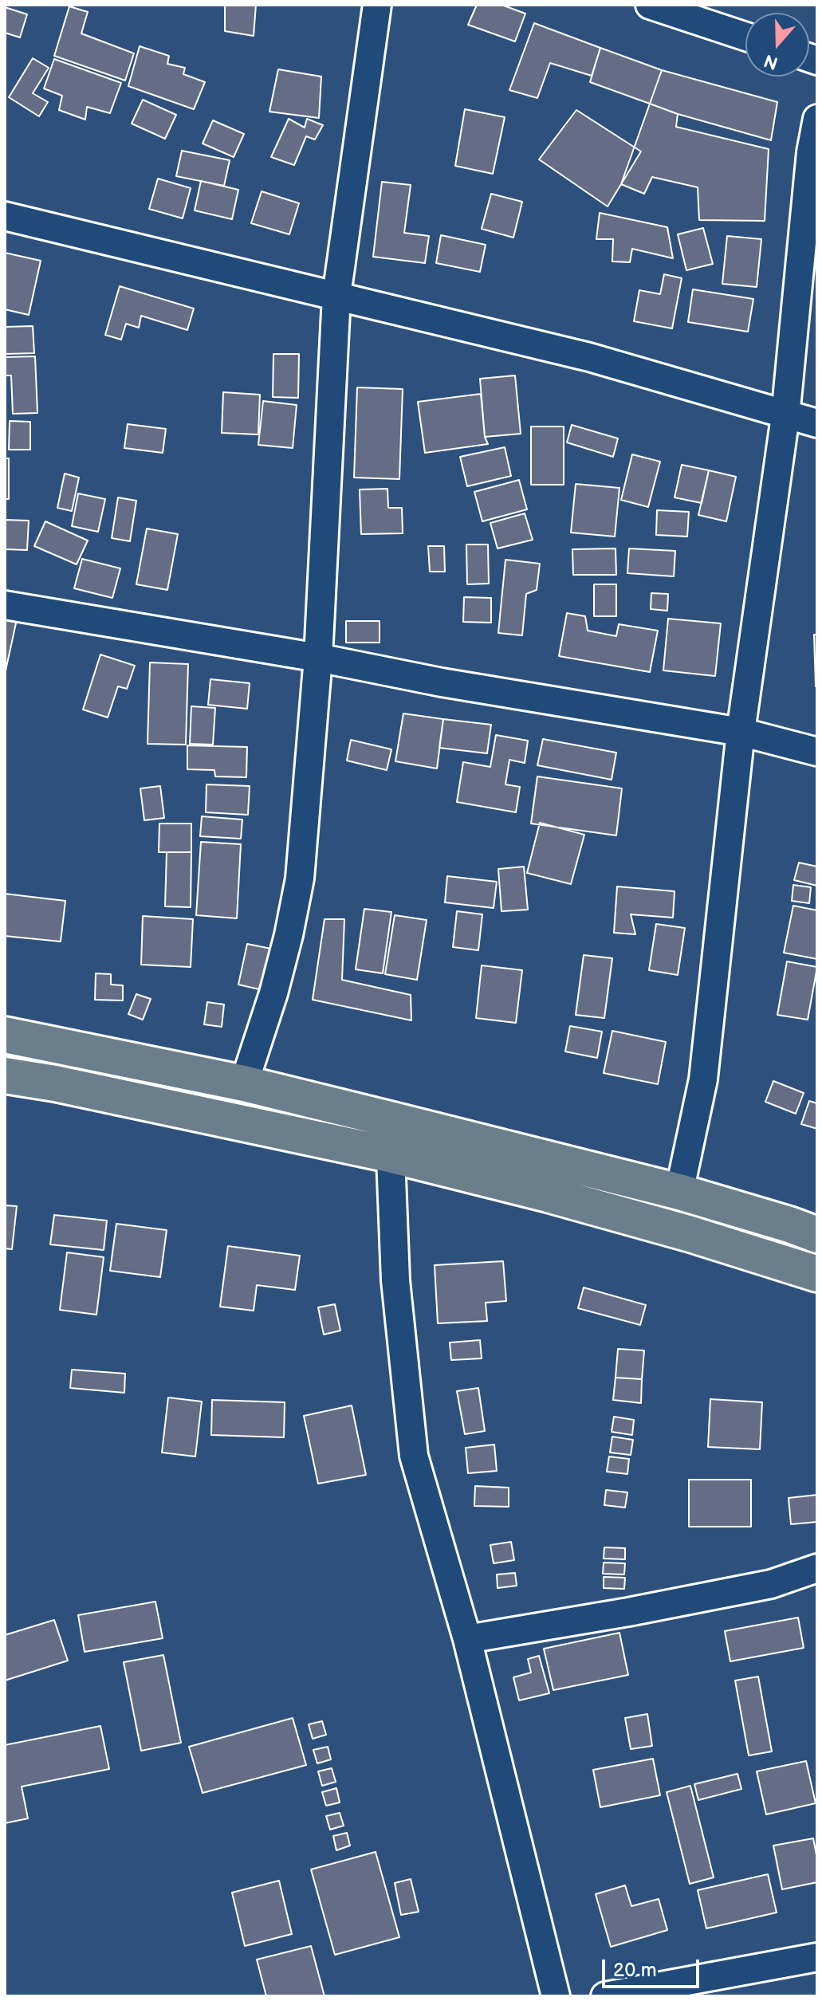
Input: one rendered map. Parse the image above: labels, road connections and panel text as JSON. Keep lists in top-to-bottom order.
{
  "scale_bar": "20 m",
  "north": "bottom"
}
